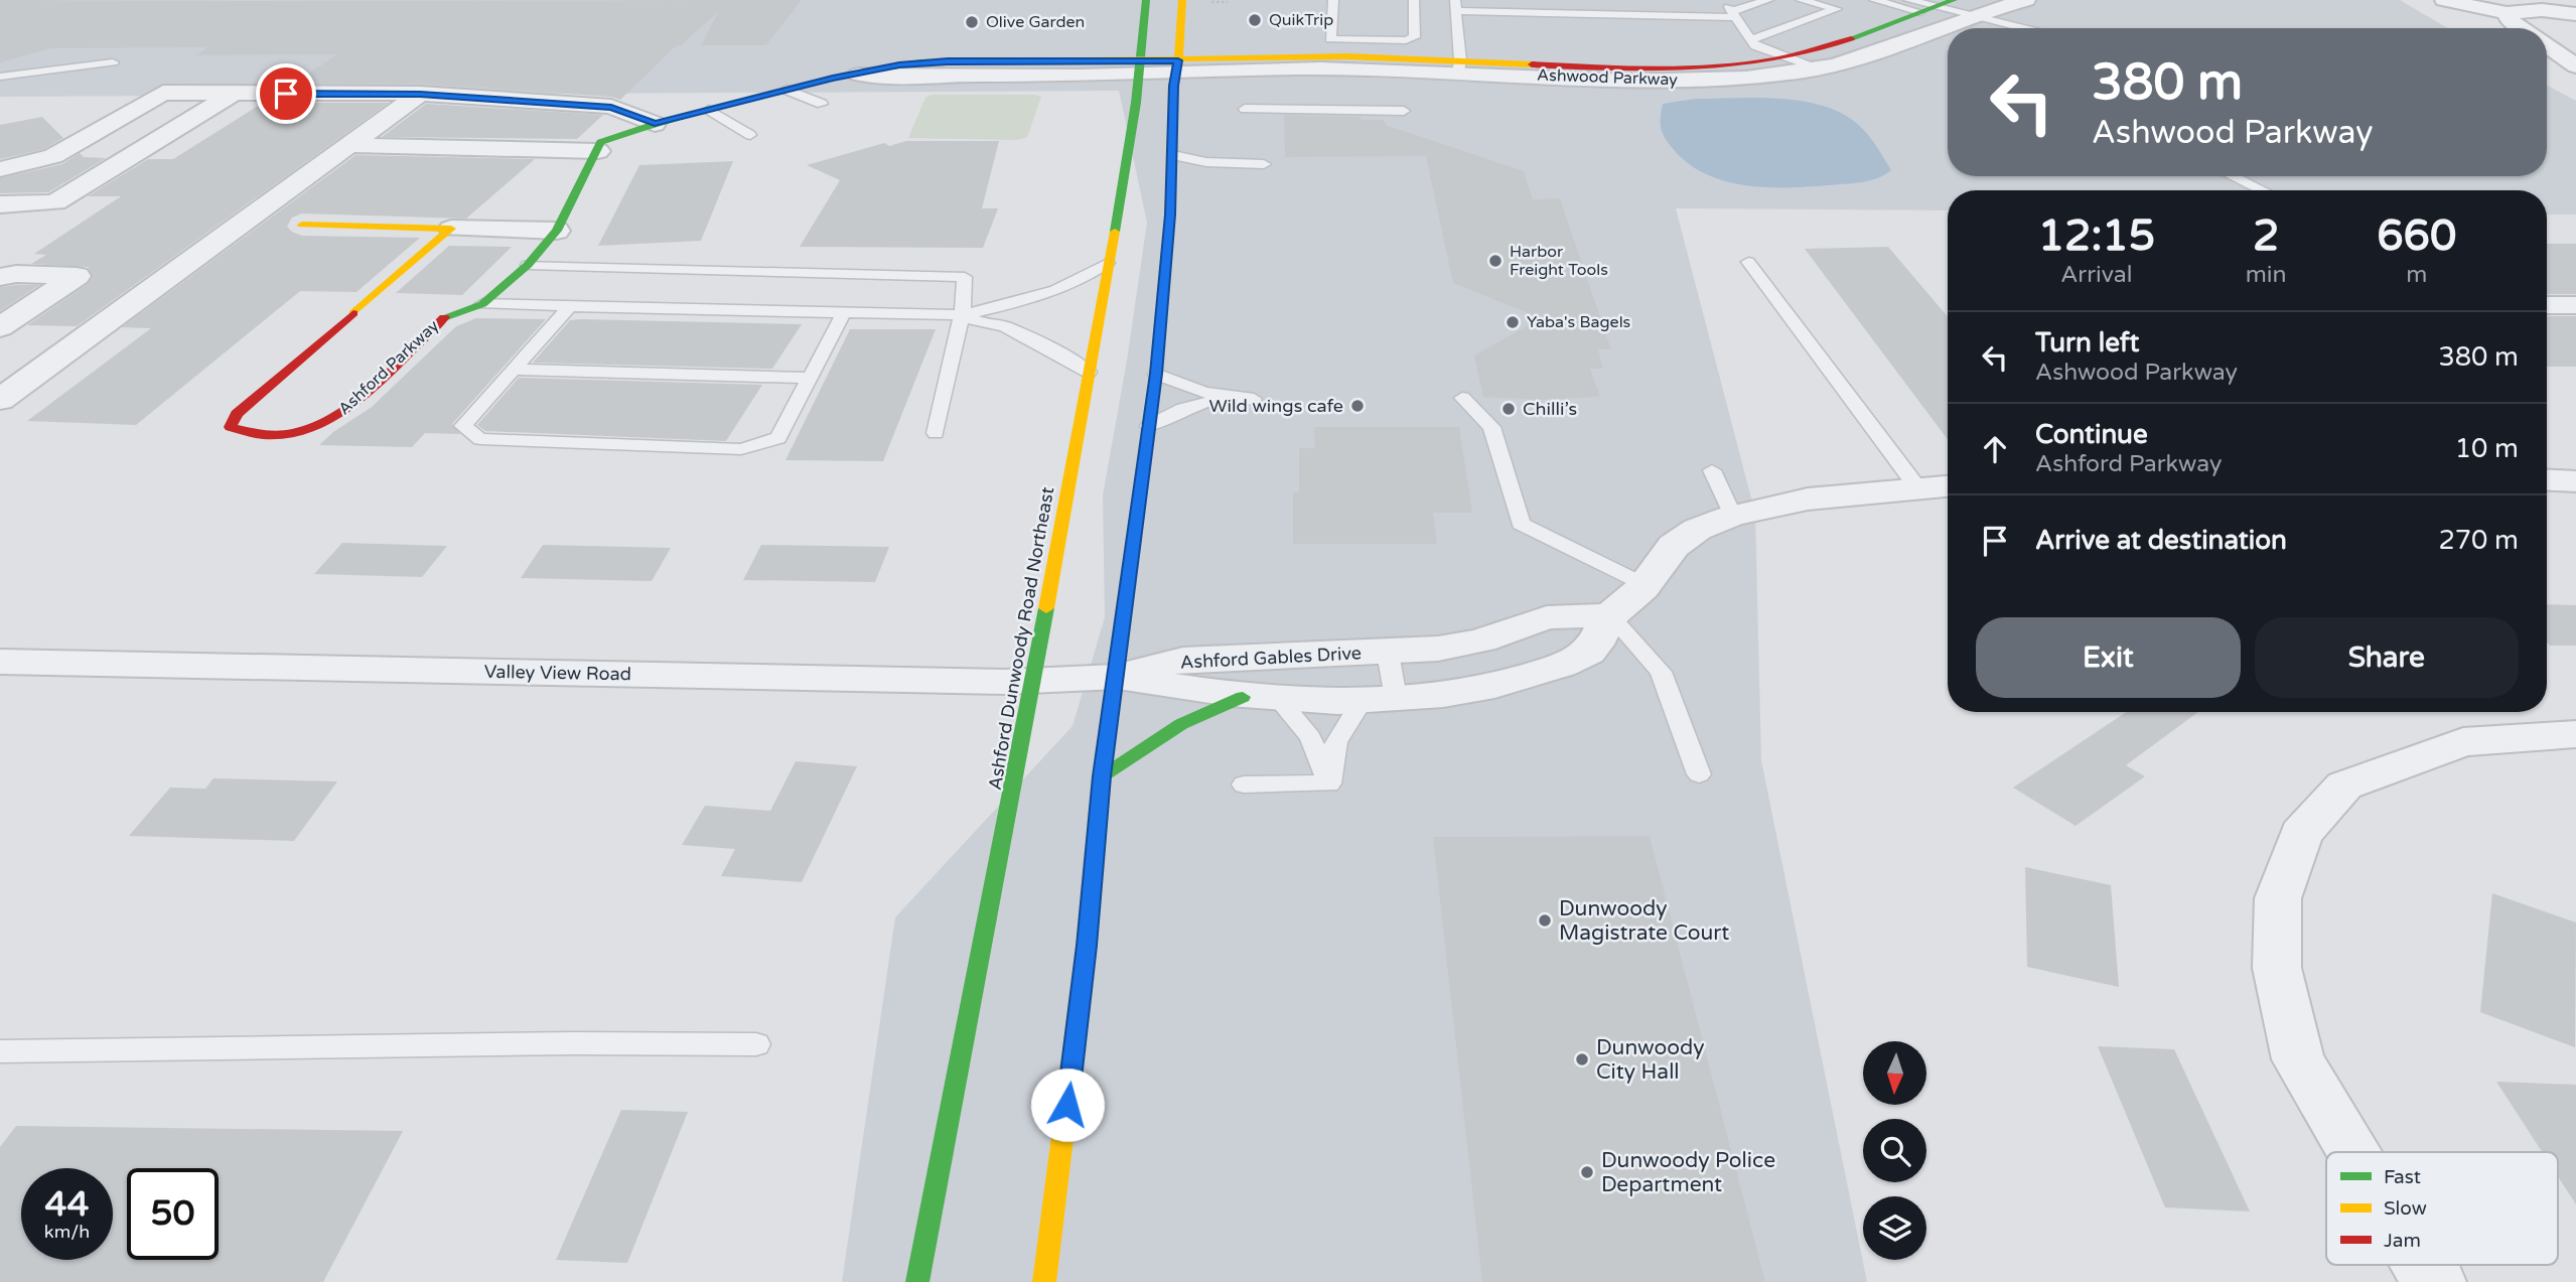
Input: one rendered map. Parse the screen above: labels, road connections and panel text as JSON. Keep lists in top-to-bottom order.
{
  "streets": {
    "main road": ["Ashwood Parkway", "Ashford Parkway", "Ashford Dunwoody Road Northeast"],
    "street": ["Ashford Gables Drive", "Valley View Road"]
  },
  "crossings": [
    ["Ashwood Parkway", "Ashford Parkway"],
    ["Ashford Parkway", "Ashford Dunwoody Road Northeast"],
    ["Ashford Dunwoody Road Northeast", "Valley View Road"],
    ["Ashford Gables Drive", "Valley View Road"]
  ],
  "places": [
    "QuikTrip",
    "Olive Garden",
    "Harbor Freight Tools",
    "Yaba's Bagels",
    "Wild wings cafe",
    "Chilli’s",
    "Dunwoody Magistrate Court",
    "Dunwoody City Hall",
    "Dunwoody Police Department"
  ],
  "legend": ["Fast", "Slow", "Jam"],
  "north": "bottom",
  "page": {
    "turn": ["380 m", "Ashwood Parkway"],
    "eta": [
      "12:15",
      "Arrival",
      "2",
      "min",
      "660",
      "m"
    ],
    "list": [
      {
        "name": "Turn left",
        "note": "Ashwood Parkway",
        "value": "380 m"
      },
      {
        "name": "Continue",
        "note": "Ashford Parkway",
        "value": "10 m"
      },
      {
        "name": "Arrive at destination",
        "value": "270 m"
      }
    ],
    "buttons": ["Exit", "Share"],
    "speed": "44 km/h",
    "limit": "50"
  }
}
